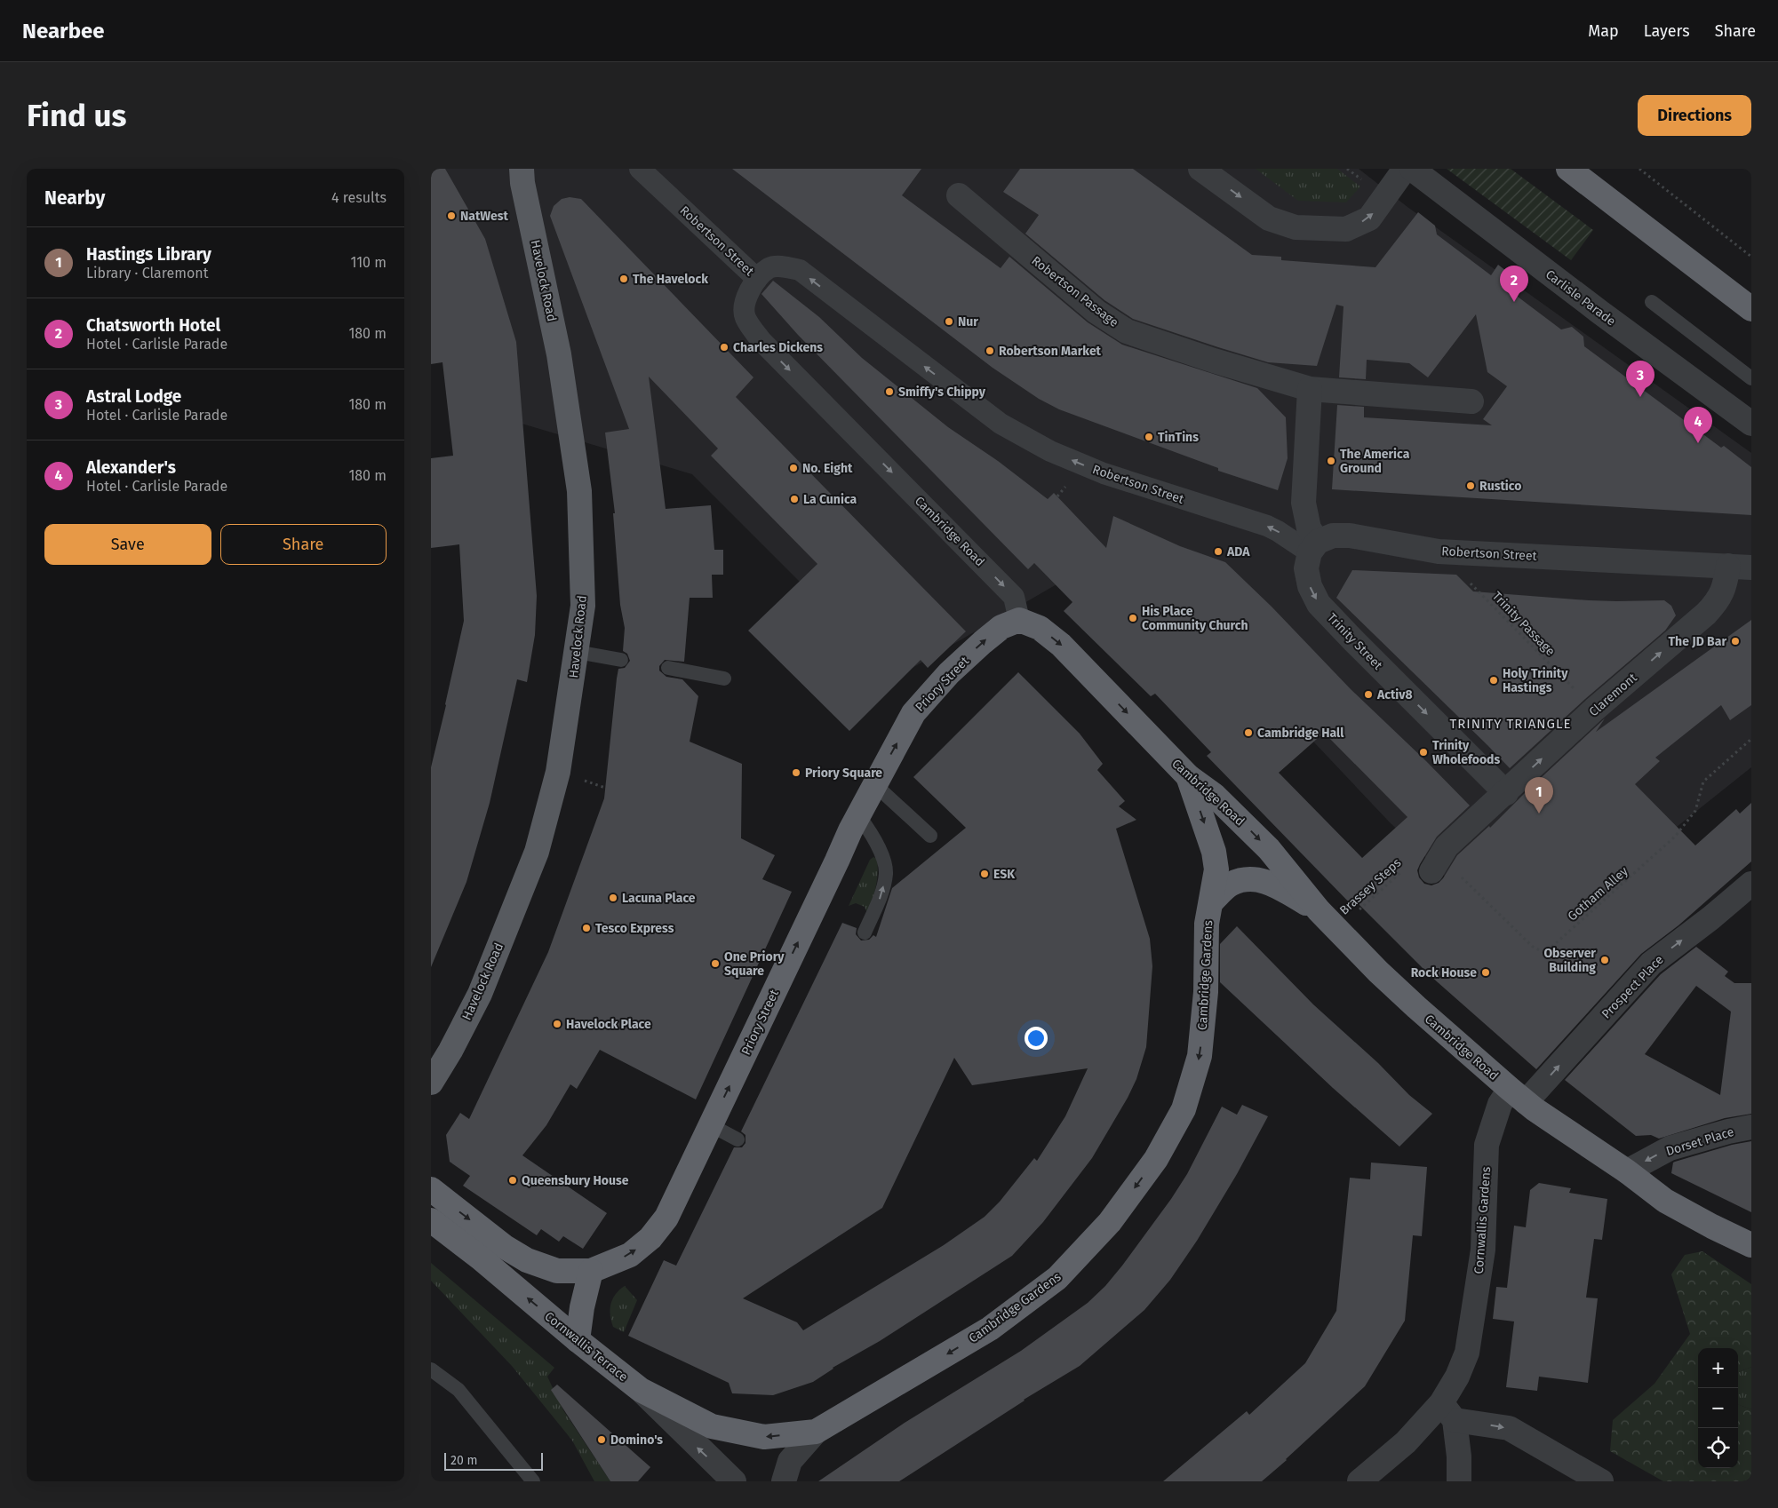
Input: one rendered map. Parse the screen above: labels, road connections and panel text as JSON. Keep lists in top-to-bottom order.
{
  "streets": {
    "highway": [
      "Cambridge Road",
      "Priory Street",
      "Cambridge Gardens",
      "Cornwallis Terrace"
    ],
    "main road": ["Havelock Road"],
    "street": [
      "Robertson Street",
      "Robertson Passage",
      "Carlisle Parade",
      "Trinity Street",
      "Claremont",
      "Prospect Place",
      "Dorset Place",
      "Cornwallis Gardens"
    ],
    "path": ["Trinity Passage", "Brassey Steps", "Gotham Alley"]
  },
  "crossings": [
    ["Robertson Street", "Cambridge Road"],
    ["Robertson Street", "Trinity Street"],
    ["Robertson Street", "Claremont"],
    ["Cambridge Road", "Priory Street"],
    ["Cambridge Road", "Brassey Steps"],
    ["Cambridge Road", "Cambridge Gardens"],
    ["Cambridge Road", "Prospect Place"],
    ["Cambridge Road", "Dorset Place"],
    ["Cambridge Road", "Cornwallis Gardens"],
    ["Trinity Passage", "Claremont"],
    ["Trinity Street", "Claremont"],
    ["Claremont", "Gotham Alley"],
    ["Cambridge Gardens", "Cornwallis Terrace"],
    ["Prospect Place", "Cornwallis Gardens"]
  ],
  "one_way": [
    "Robertson Street",
    "Cambridge Road",
    "Trinity Street",
    "Priory Street",
    "Claremont",
    "Cambridge Gardens",
    "Prospect Place",
    "Dorset Place"
  ],
  "districts": ["TRINITY TRIANGLE"],
  "places": [
    "NatWest",
    "The Havelock",
    "Nur",
    "Charles Dickens",
    "Robertson Market",
    "Smiffy's Chippy",
    "TinTins",
    "The America Ground",
    "No. Eight",
    "Rustico",
    "La Cunica",
    "ADA",
    "His Place Community Church",
    "The JD Bar",
    "Holy Trinity Hastings",
    "Activ8",
    "Cambridge Hall",
    "Trinity Wholefoods",
    "Priory Square",
    "ESK",
    "Lacuna Place",
    "Tesco Express",
    "Observer Building",
    "One Priory Square",
    "Rock House",
    "Havelock Place",
    "Queensbury House",
    "Domino's"
  ],
  "scale_bar": "20 m",
  "page": {
    "header": "Nearbee",
    "nav": ["Map", "Layers", "Share"],
    "buttons": [
      "Directions",
      ["Save", "Share"]
    ],
    "title": "Find us",
    "heading": ["Nearby", "4 results"],
    "list": [
      {
        "mark": "1",
        "name": "Hastings Library",
        "note": "Library · Claremont",
        "value": "110 m"
      },
      {
        "mark": "2",
        "name": "Chatsworth Hotel",
        "note": "Hotel · Carlisle Parade",
        "value": "180 m"
      },
      {
        "mark": "3",
        "name": "Astral Lodge",
        "note": "Hotel · Carlisle Parade",
        "value": "180 m"
      },
      {
        "mark": "4",
        "name": "Alexander's",
        "note": "Hotel · Carlisle Parade",
        "value": "180 m"
      }
    ],
    "pins": [
      "2",
      "3",
      "4",
      "1"
    ],
    "map_buttons": ["+", "−"],
    "scale": "20 m"
  }
}
